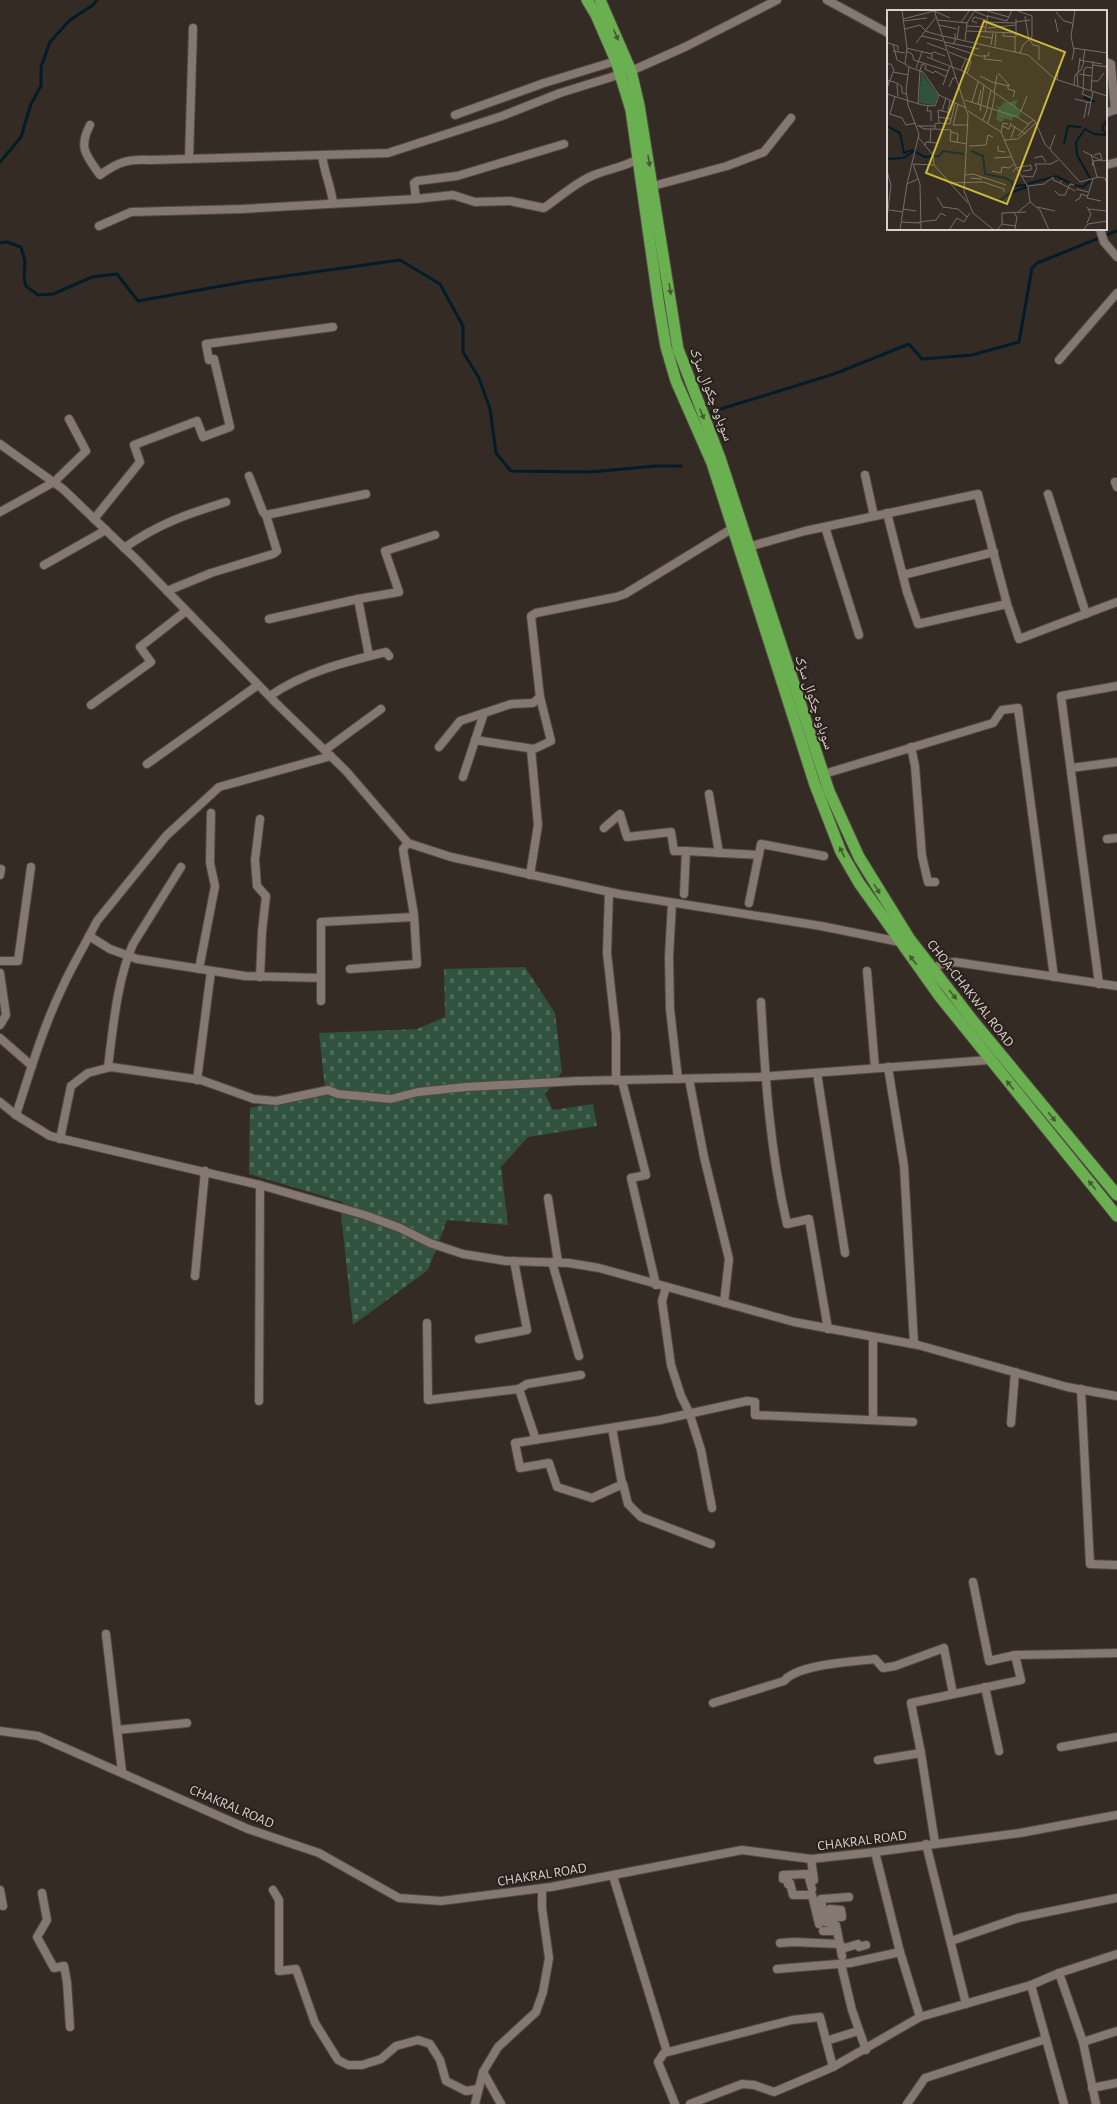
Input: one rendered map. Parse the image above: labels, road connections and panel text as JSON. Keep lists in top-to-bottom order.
{
  "streets": {
    "highway": ["سوہاوہ چکوال سڑک", "CHOA-CHAKWAL ROAD"],
    "street": ["CHAKRAL ROAD"]
  },
  "crossings": [
    ["سوہاوہ چکوال سڑک", "CHOA-CHAKWAL ROAD"]
  ]
}
